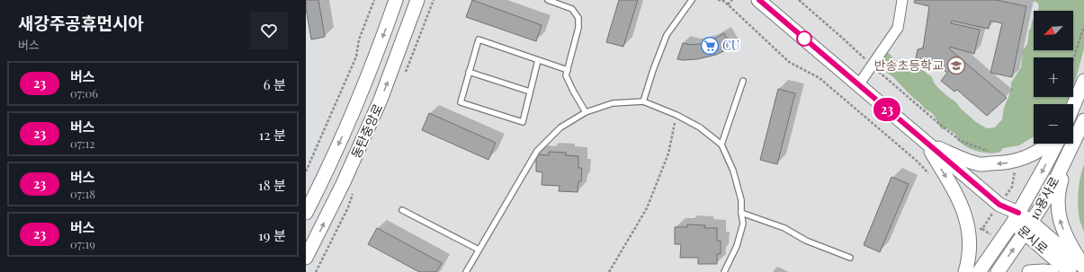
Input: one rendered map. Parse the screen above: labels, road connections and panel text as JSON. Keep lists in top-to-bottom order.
{
  "streets": {
    "street": ["동탄중앙로", "10용사로", "문시로"]
  },
  "crossings": [
    ["10용사로", "문시로"]
  ],
  "places": {
    "supermarket": ["CU"],
    "school or university": ["반송초등학교"]
  },
  "lines": ["bus line 23"],
  "north": "bottom left",
  "page": {
    "heading": ["새강주공휴먼시아", "버스"],
    "on_map": "23",
    "map_buttons": ["+", "−"],
    "list": [
      {
        "mark": "23",
        "name": "버스",
        "note": "07:06",
        "value": "6 분"
      },
      {
        "mark": "23",
        "name": "버스",
        "note": "07:12",
        "value": "12 분"
      },
      {
        "mark": "23",
        "name": "버스",
        "note": "07:18",
        "value": "18 분"
      },
      {
        "mark": "23",
        "name": "버스",
        "note": "07:19",
        "value": "19 분"
      }
    ]
  }
}
